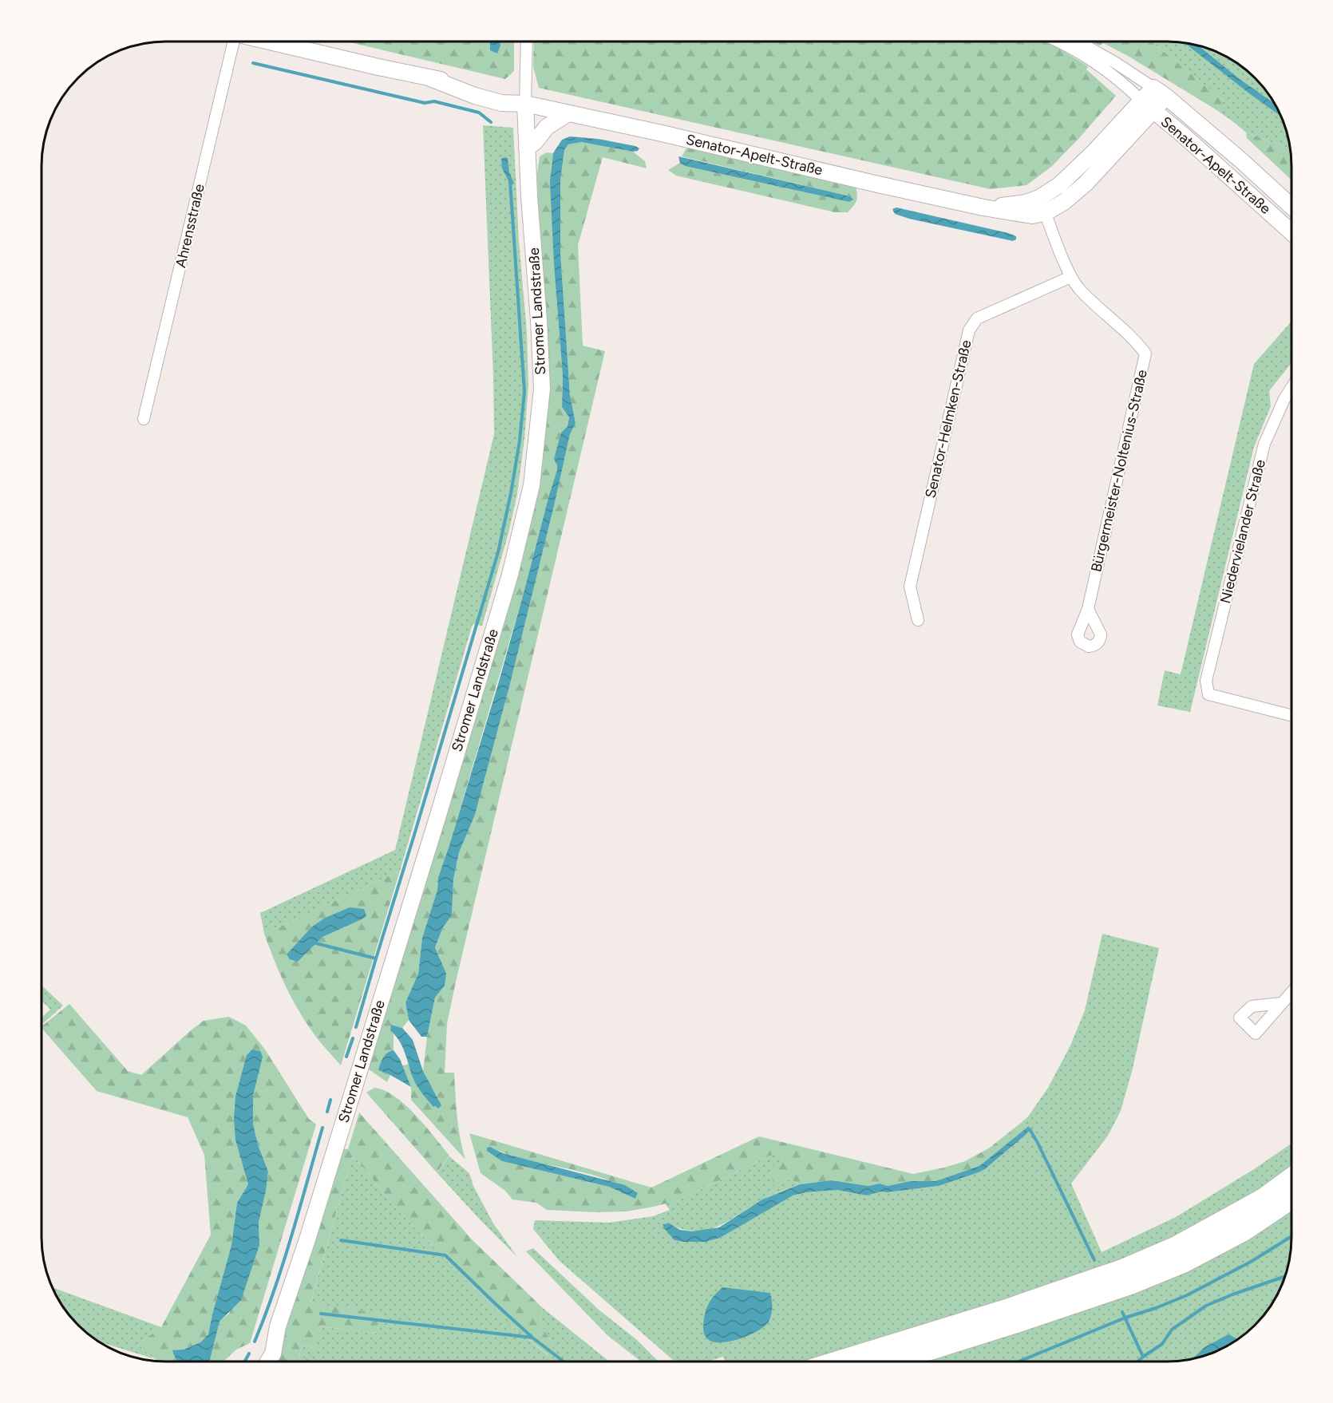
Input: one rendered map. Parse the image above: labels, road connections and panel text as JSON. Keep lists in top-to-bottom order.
{
  "streets": {
    "street": [
      "Senator-Apelt-Straße",
      "Ahrensstraße",
      "Stromer Landstraße",
      "Senator-Helmken-Straße",
      "Bürgermeister-Noltenius-Straße",
      "Niedervielander Straße"
    ]
  },
  "crossings": [
    ["Senator-Apelt-Straße", "Stromer Landstraße"],
    ["Senator-Helmken-Straße", "Bürgermeister-Noltenius-Straße"]
  ]
}
